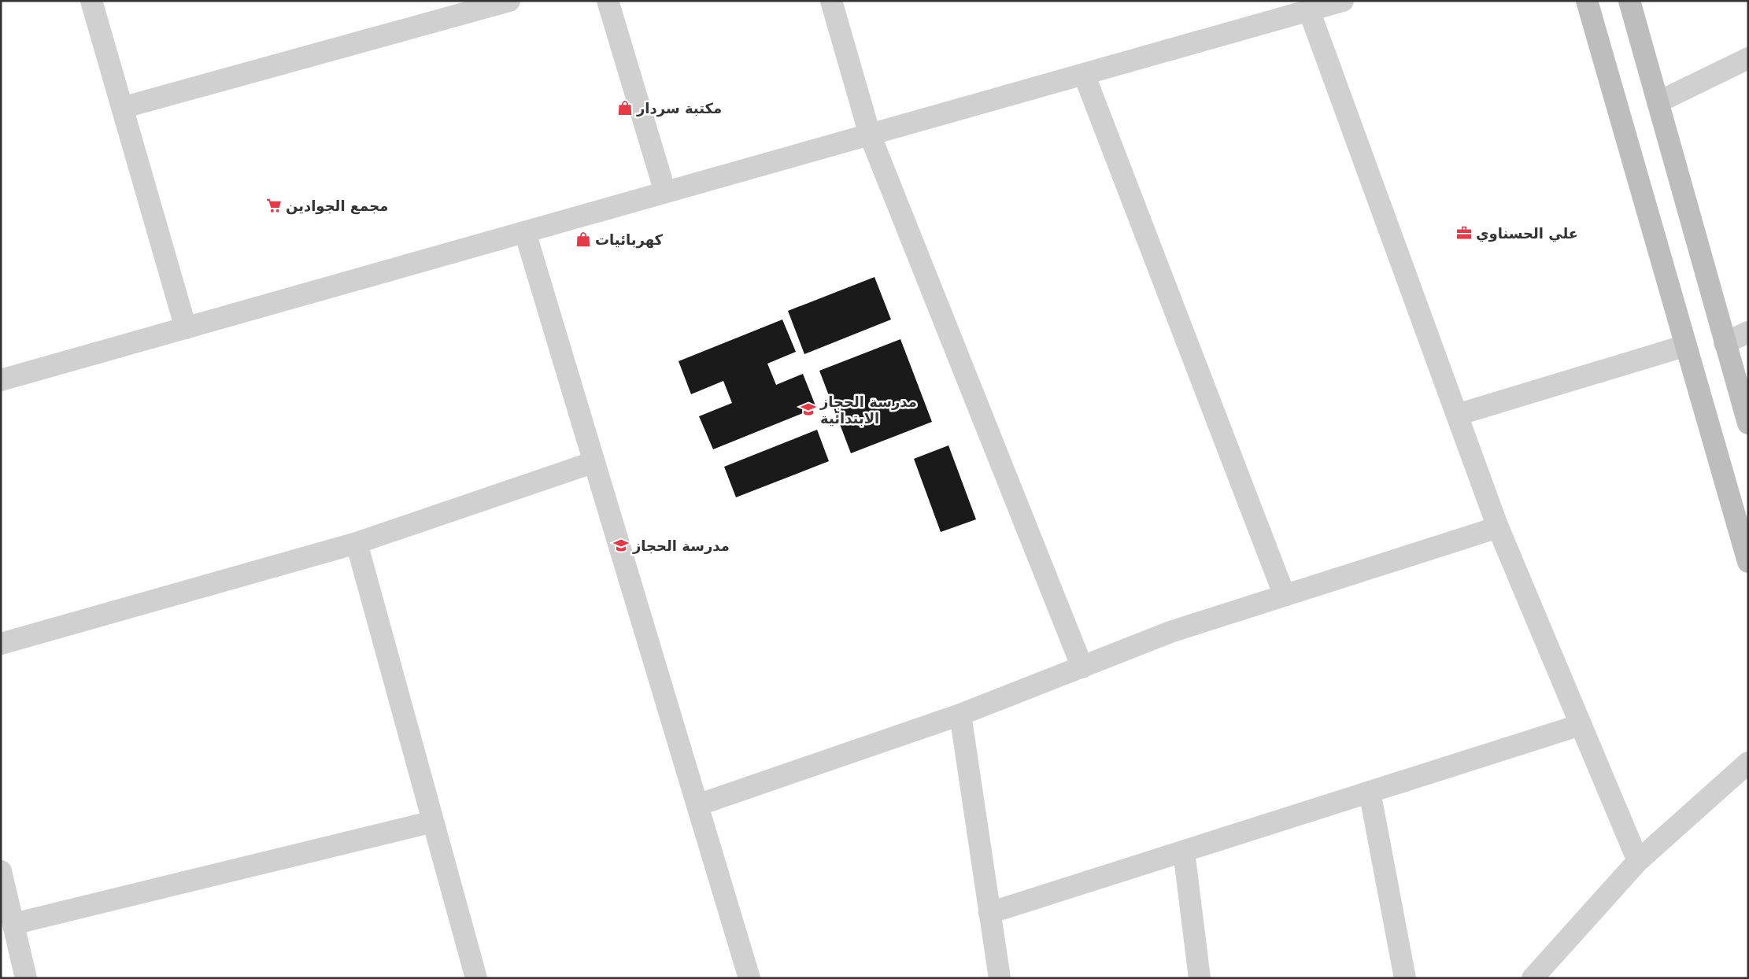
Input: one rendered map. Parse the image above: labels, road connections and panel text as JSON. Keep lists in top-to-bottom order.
{
  "places": {
    "shop": ["مكتبة سردار", "كهربائيات"],
    "supermarket": ["مجمع الجوادين"],
    "office": ["علي الحسناوي"],
    "school or university": ["مدرسة الحجاز الابتدائية", "مدرسة الحجاز"]
  }
}
